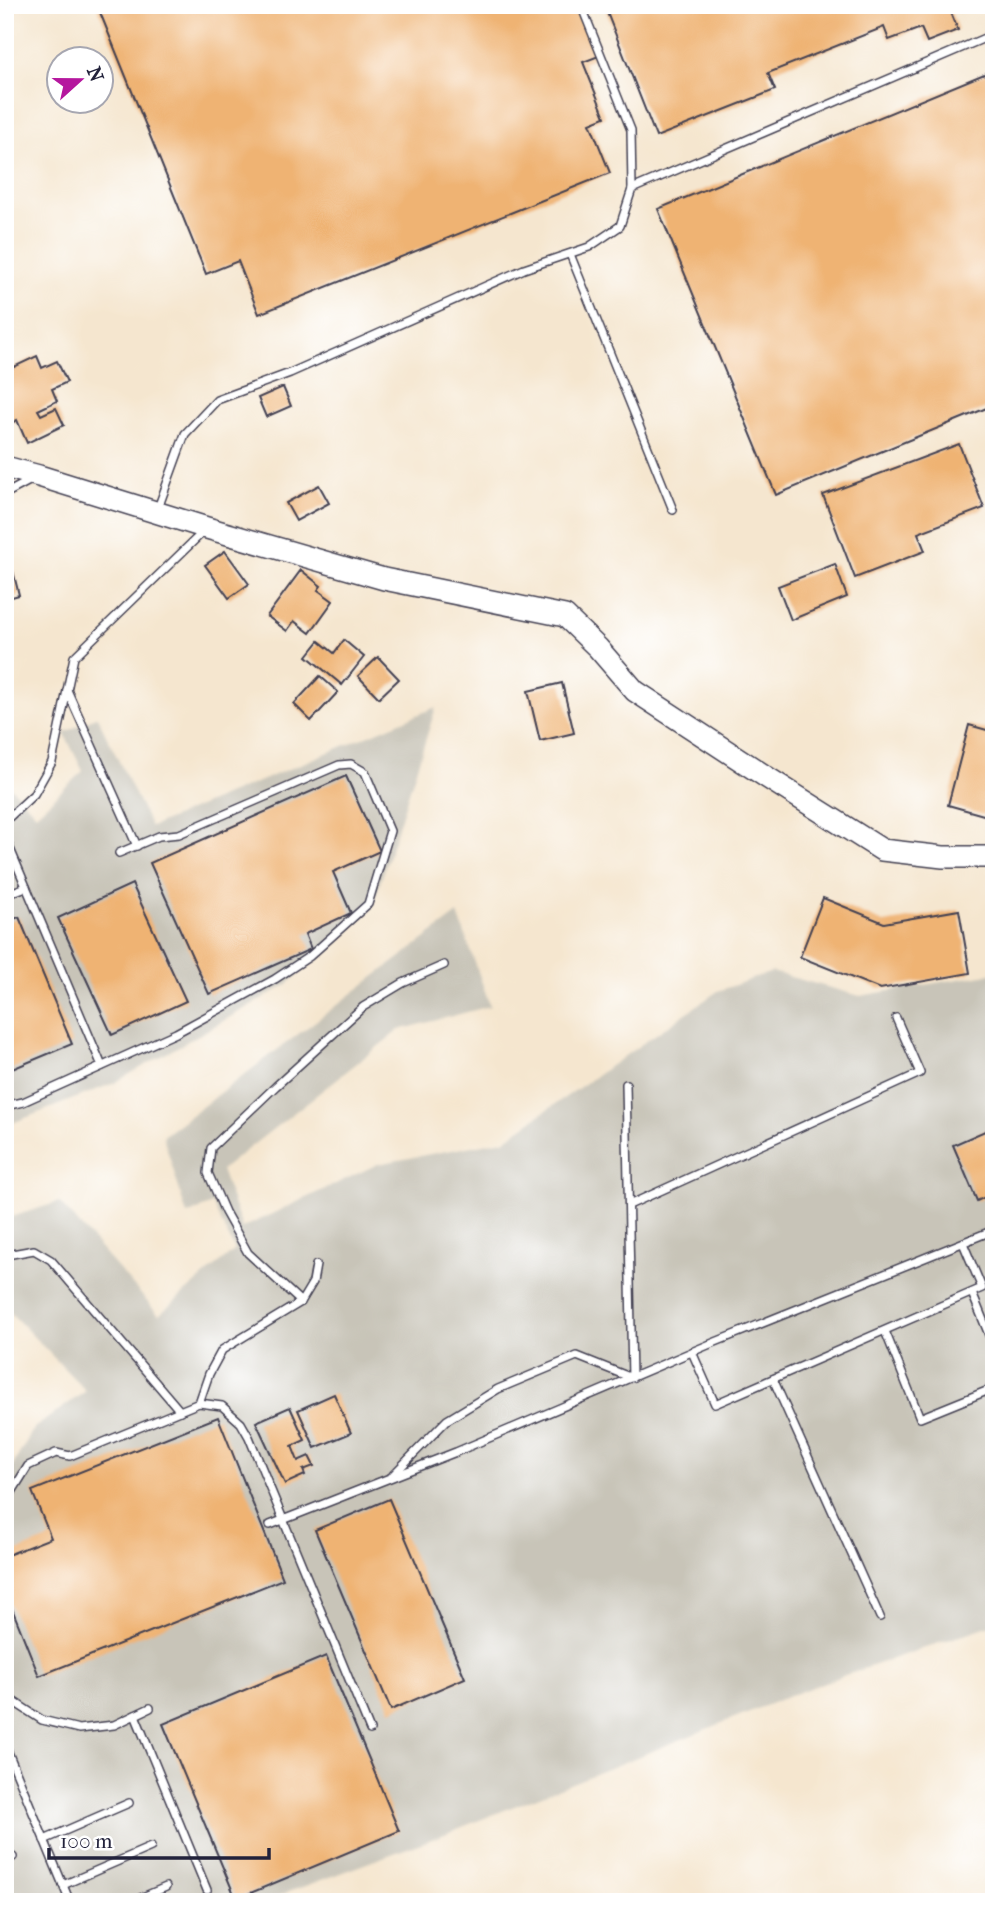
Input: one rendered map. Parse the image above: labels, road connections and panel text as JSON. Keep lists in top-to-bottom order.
{
  "scale_bar": "100 m",
  "north": "right"
}
